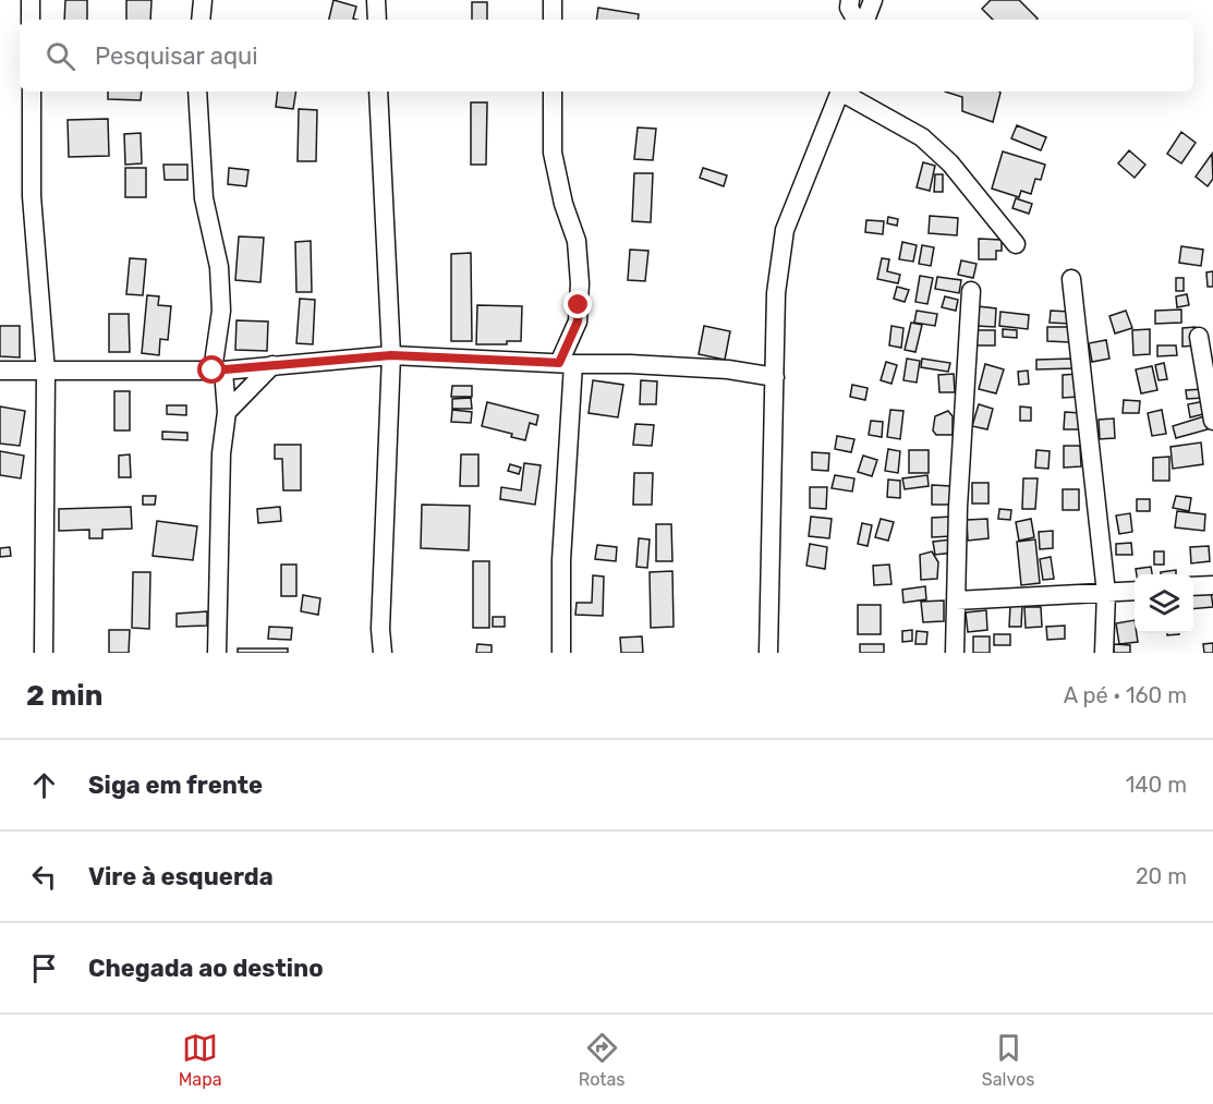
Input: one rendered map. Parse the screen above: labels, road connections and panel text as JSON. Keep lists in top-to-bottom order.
{
  "page": {
    "search": "Pesquisar aqui",
    "heading": ["2 min", "A pé · 160 m"],
    "list": [
      ["Siga em frente", "140 m"],
      ["Vire à esquerda", "20 m"],
      "Chegada ao destino"
    ],
    "nav": ["Mapa", "Rotas", "Salvos"]
  }
}
